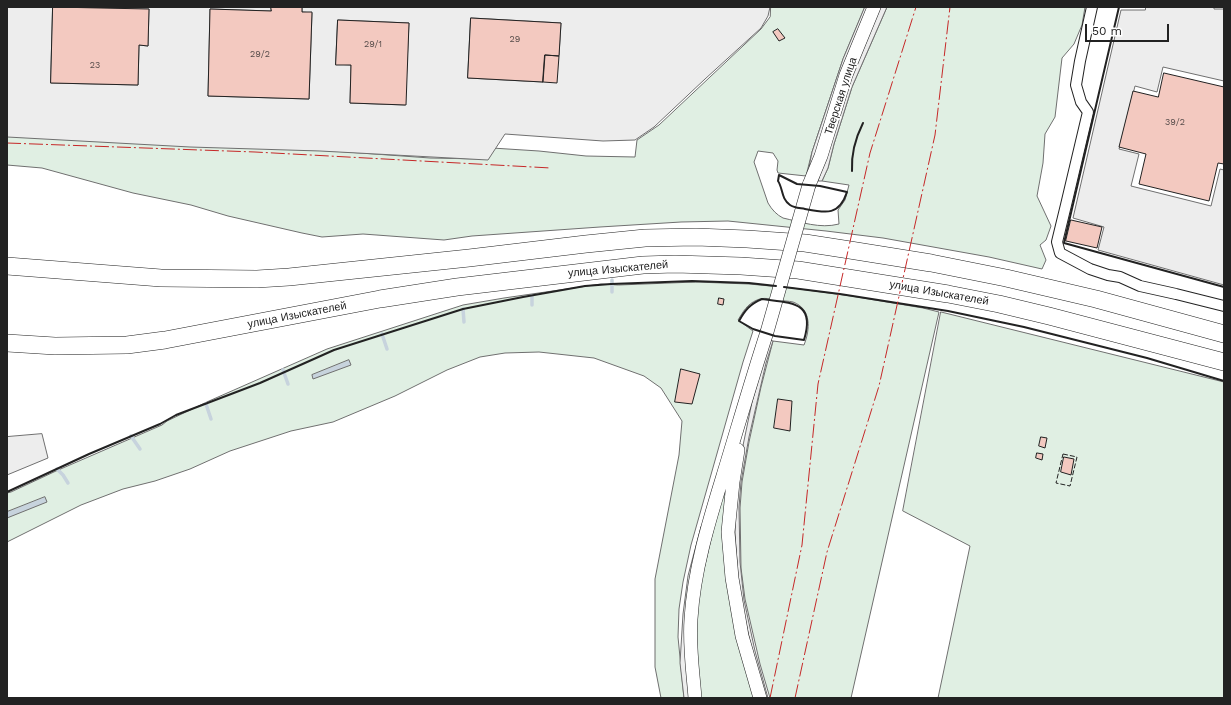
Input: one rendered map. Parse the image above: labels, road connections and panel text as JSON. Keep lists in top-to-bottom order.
{
  "streets": {
    "highway": ["улица Изыскателей"],
    "street": ["Тверская улица"]
  },
  "house_numbers": [
    "29",
    "29/1",
    "29/2",
    "23",
    "39/2"
  ],
  "scale_bar": "50 m"
}
